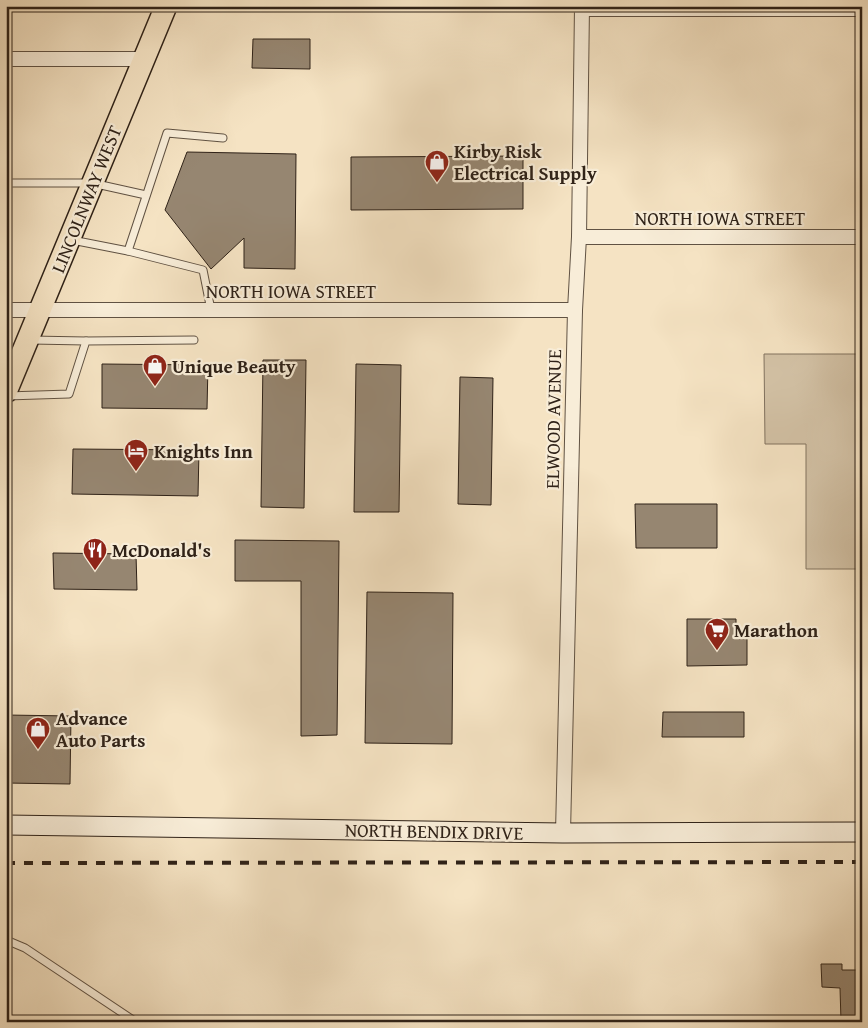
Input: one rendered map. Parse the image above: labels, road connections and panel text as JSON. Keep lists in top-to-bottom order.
{
  "streets": {
    "main road": ["LINCOLNWAY WEST"],
    "street": ["NORTH IOWA STREET", "ELWOOD AVENUE", "NORTH BENDIX DRIVE"]
  },
  "crossings": [
    ["LINCOLNWAY WEST", "NORTH IOWA STREET"],
    ["NORTH IOWA STREET", "ELWOOD AVENUE"],
    ["ELWOOD AVENUE", "NORTH BENDIX DRIVE"]
  ],
  "places": {
    "shop": ["Kirby Risk Electrical Supply", "Unique Beauty", "Advance Auto Parts"],
    "hotel": ["Knights Inn"],
    "restaurant": ["McDonald's"],
    "supermarket": ["Marathon"]
  }
}
